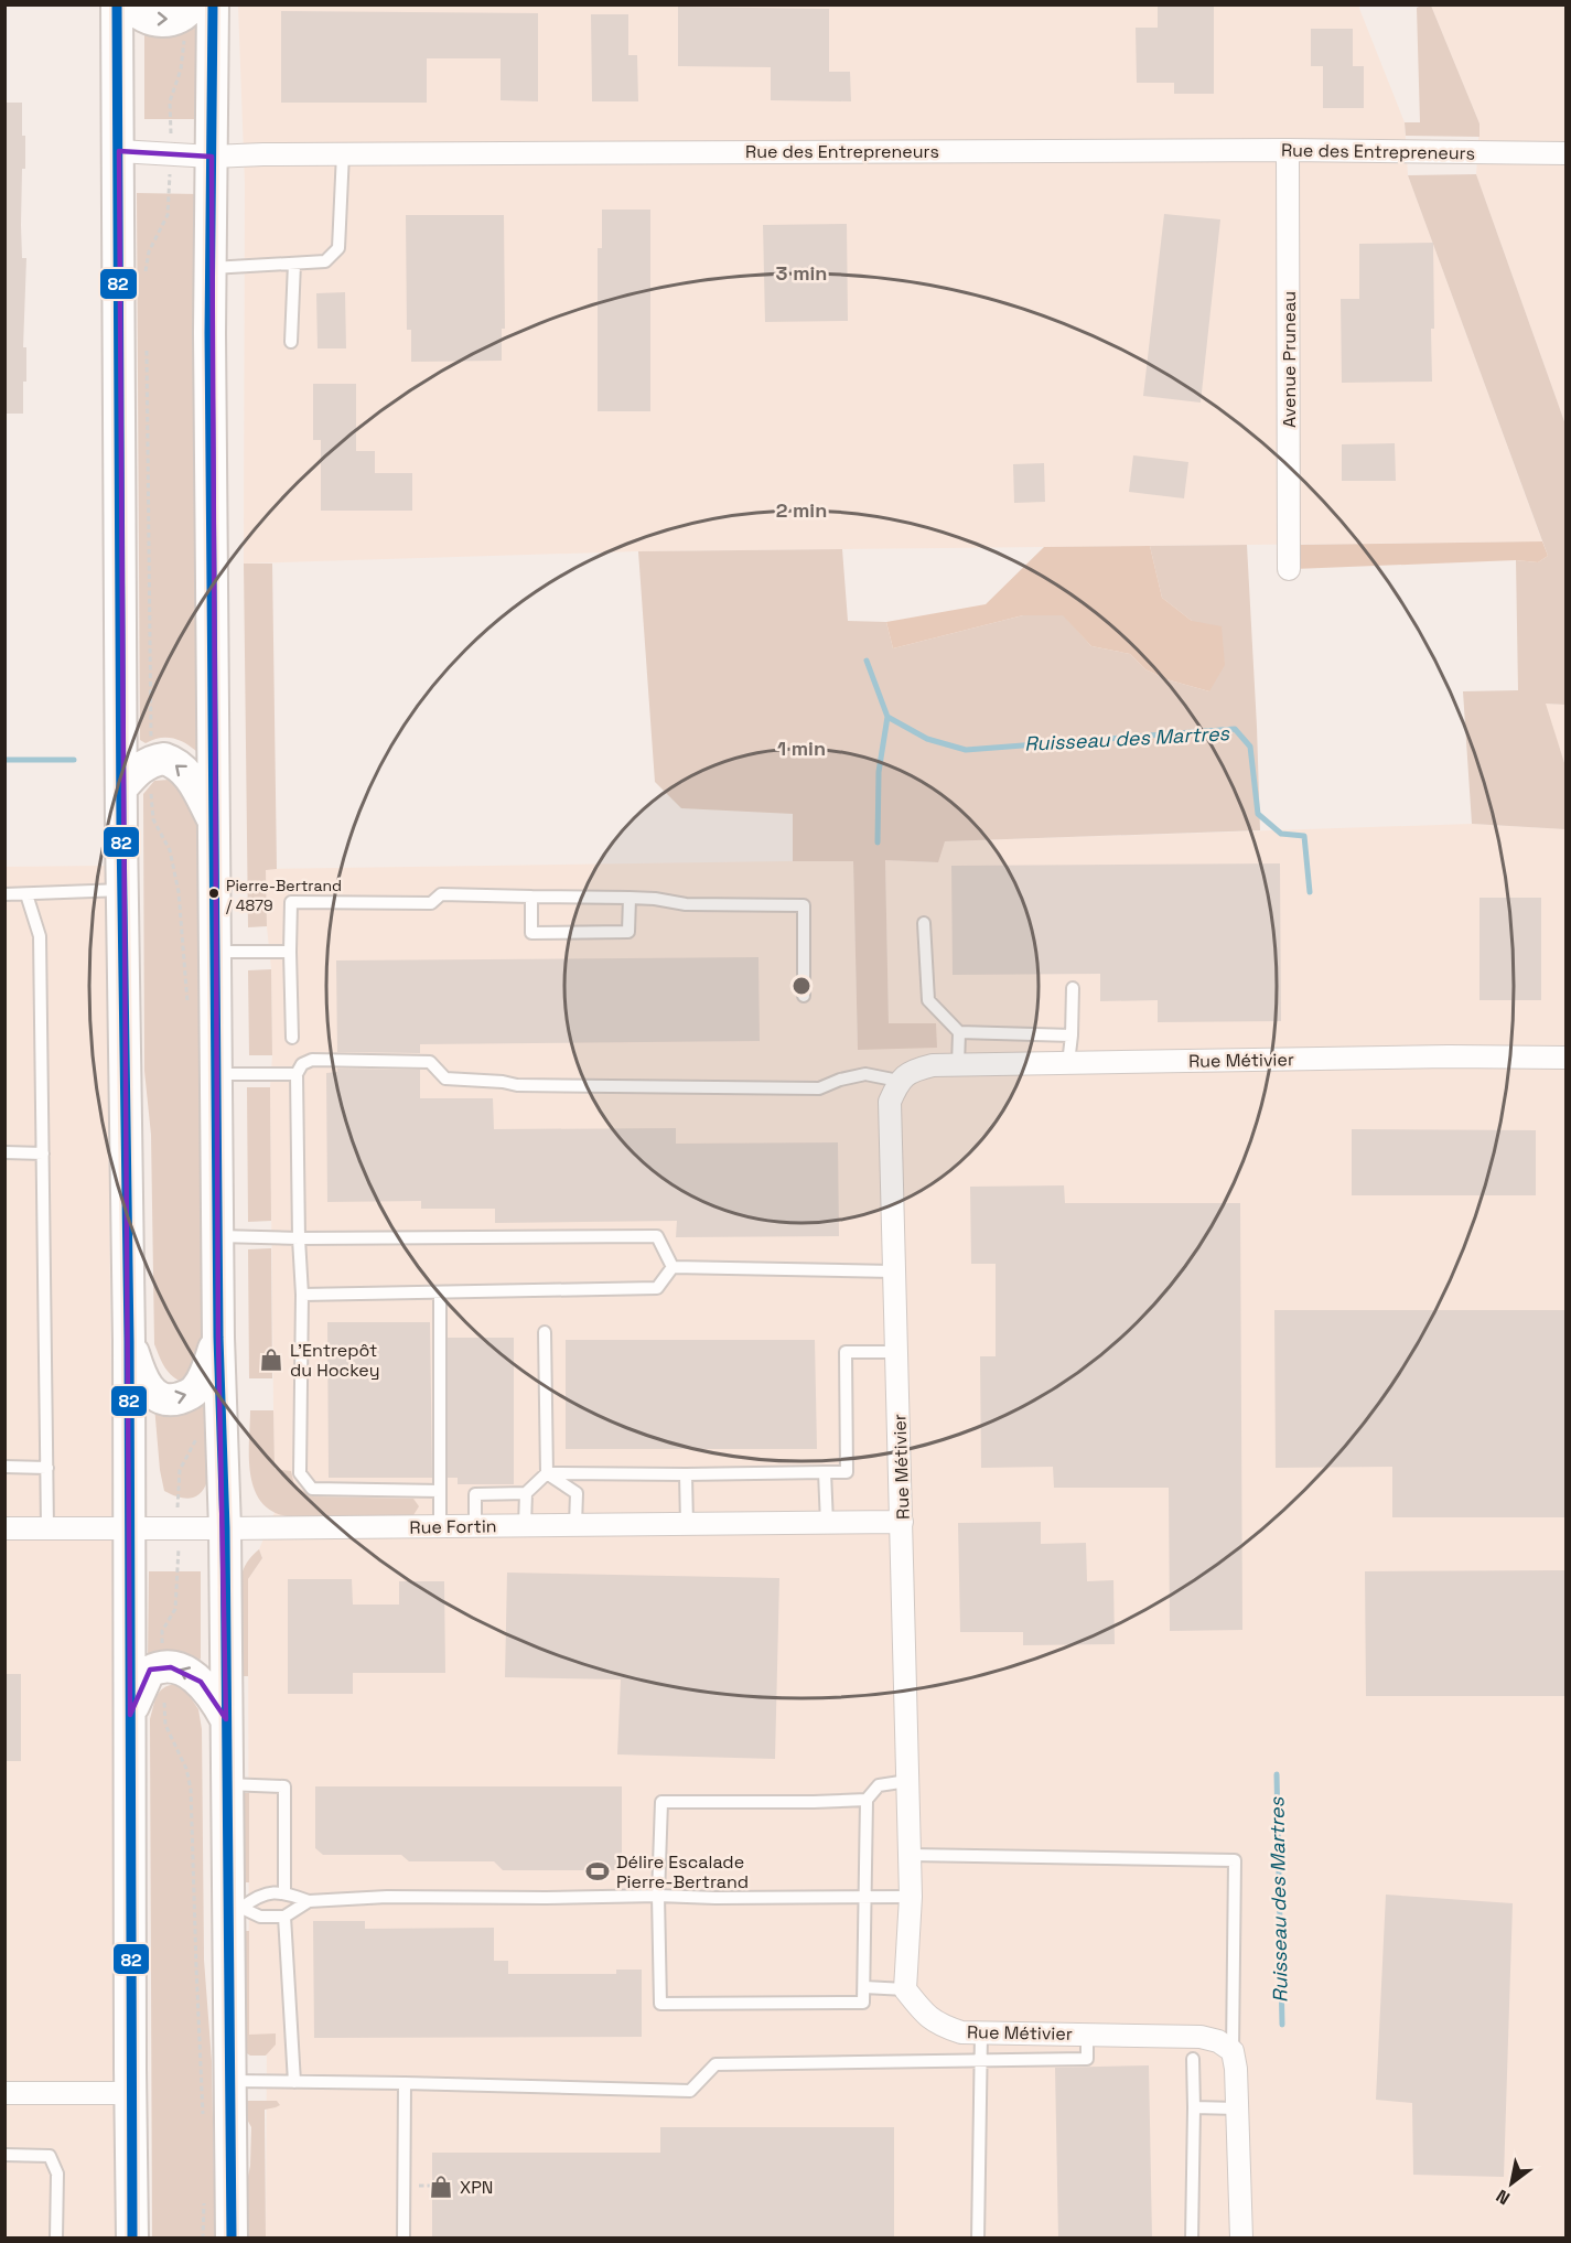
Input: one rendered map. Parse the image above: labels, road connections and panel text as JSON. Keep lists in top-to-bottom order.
{
  "streets": {
    "street": [
      "Rue des Entrepreneurs",
      "Avenue Pruneau",
      "Rue Métivier",
      "Rue Fortin"
    ]
  },
  "crossings": [
    ["Rue des Entrepreneurs", "Avenue Pruneau"],
    ["Rue Métivier", "Rue Fortin"]
  ],
  "water": ["Ruisseau des Martres"],
  "places": {
    "other": ["Pierre-Bertrand / 4879"],
    "shop": ["L'Entrepôt du Hockey", "XPN"],
    "sports": ["Délire Escalade Pierre-Bertrand"]
  },
  "lines": ["transit line 82"],
  "north": "bottom left",
  "rings": ["3 min", "2 min", "1 min"]
}
